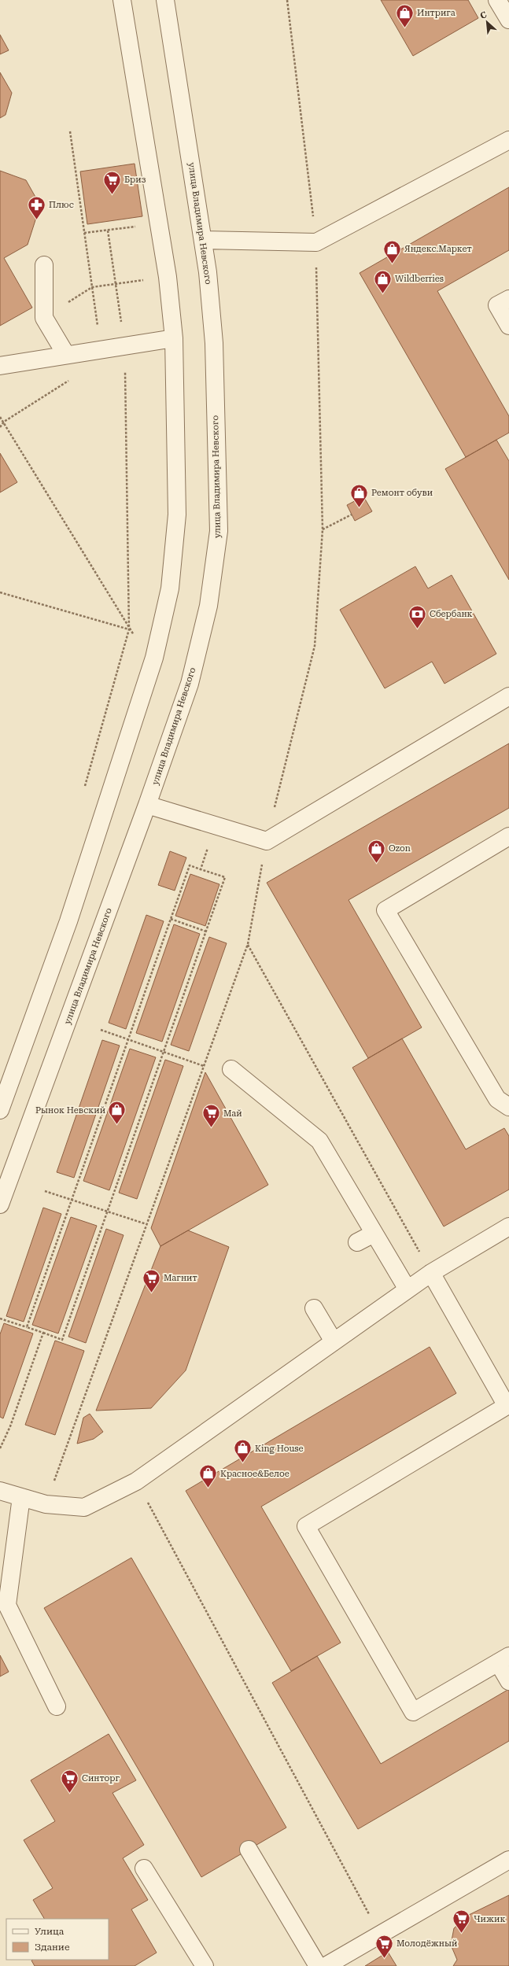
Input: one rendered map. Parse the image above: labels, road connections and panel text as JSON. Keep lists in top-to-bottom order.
{
  "streets": {
    "street": ["улица Владимира Невского"]
  },
  "places": {
    "shop": [
      "Интрига",
      "Яндекс.Маркет",
      "Wildberries",
      "Ремонт обуви",
      "Ozon",
      "Рынок Невский",
      "King House",
      "Красное&Белое"
    ],
    "supermarket": [
      "Бриз",
      "Май",
      "Магнит",
      "Синторг",
      "Чижик",
      "Молодёжный"
    ],
    "pharmacy": ["Плюс"],
    "bank": ["Сбербанк"]
  },
  "legend": ["Улица", "Здание"],
  "north": "top left"
}
